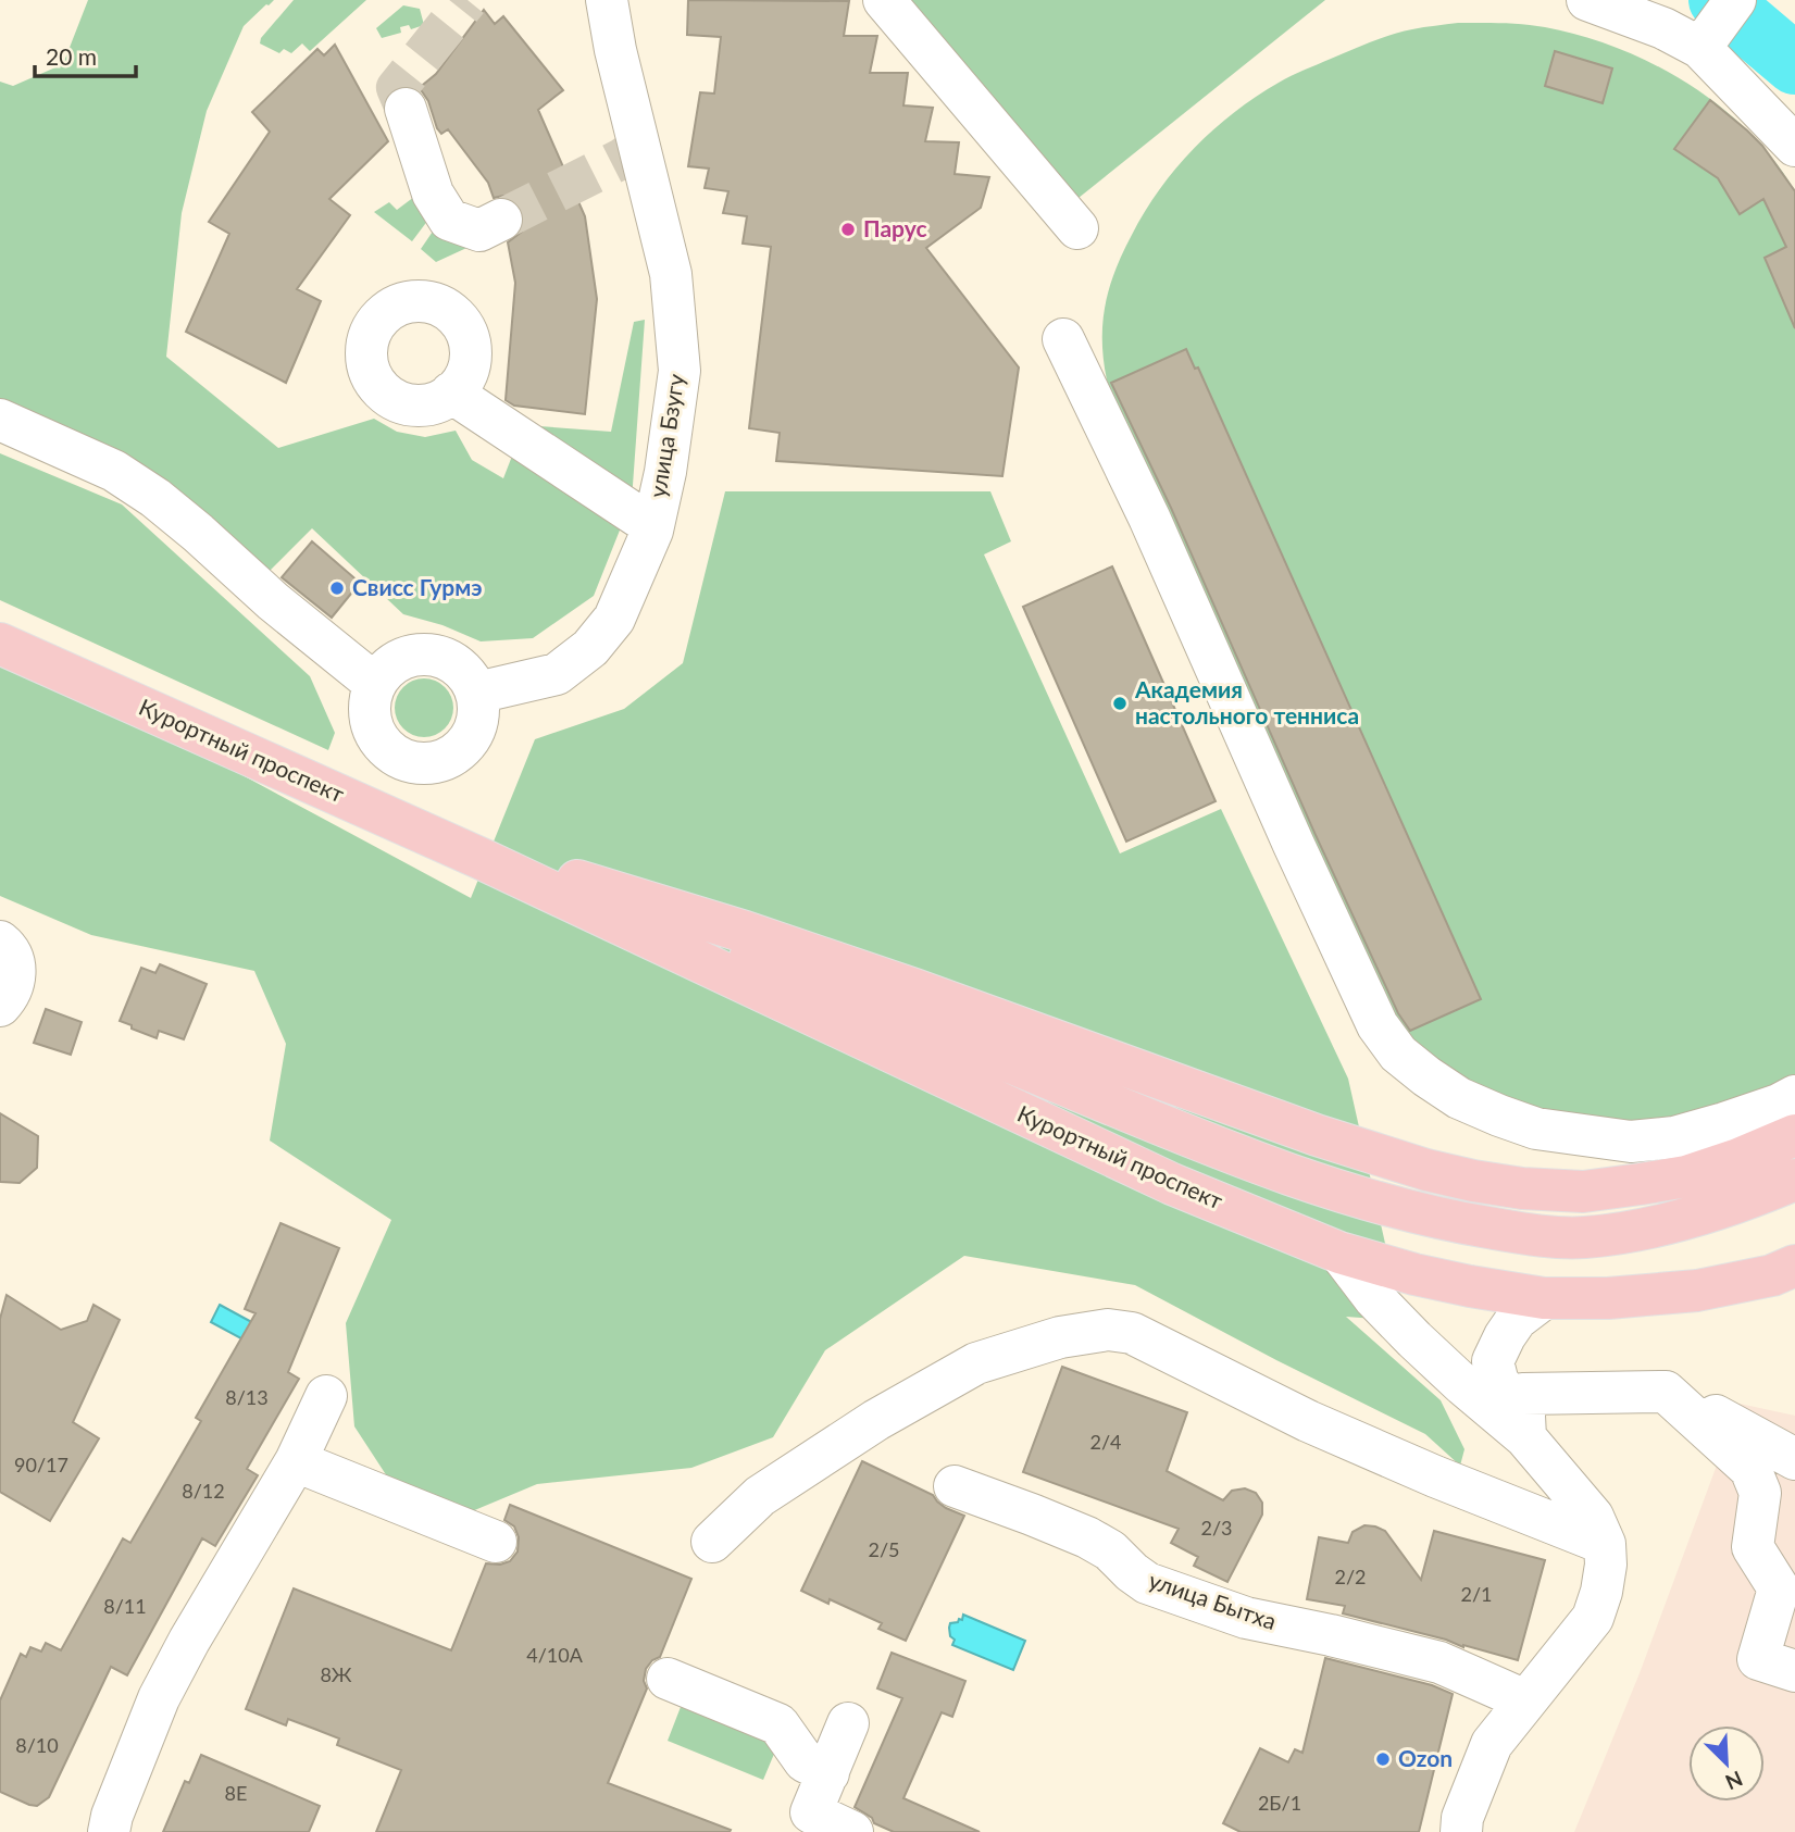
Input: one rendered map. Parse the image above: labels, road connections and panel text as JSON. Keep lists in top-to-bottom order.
{
  "streets": {
    "main road": ["Курортный проспект"],
    "street": ["улица Бзугу", "улица Бытха"]
  },
  "places": [
    "Парус",
    "Свисс Гурмэ",
    "Академия настольного тенниса",
    "Ozon"
  ],
  "house_numbers": [
    "8/13",
    "2/4",
    "90/17",
    "8/12",
    "2/3",
    "2/5",
    "2/2",
    "2/1",
    "8/11",
    "4/10А",
    "8Ж",
    "8/10",
    "8Е",
    "2Б/1"
  ],
  "scale_bar": "20 m",
  "north": "bottom right"
}
